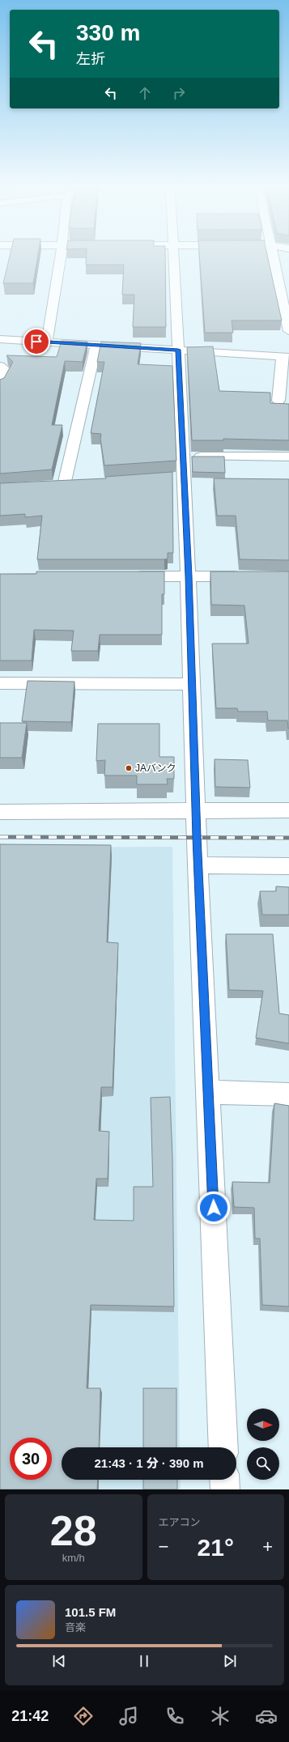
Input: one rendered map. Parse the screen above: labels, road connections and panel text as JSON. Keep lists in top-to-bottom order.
{
  "places": ["JAバンク"],
  "north": "right",
  "page": {
    "turn": ["330 m", "左折"],
    "limit": "30",
    "trip": "21:43 · 1 分 · 390 m",
    "tile": [
      ["28", "km/h"],
      "エアコン"
    ],
    "heat": ["−", "21°", "+"],
    "song": ["101.5 FM", "音楽"],
    "tabs": "21:42"
  }
}
